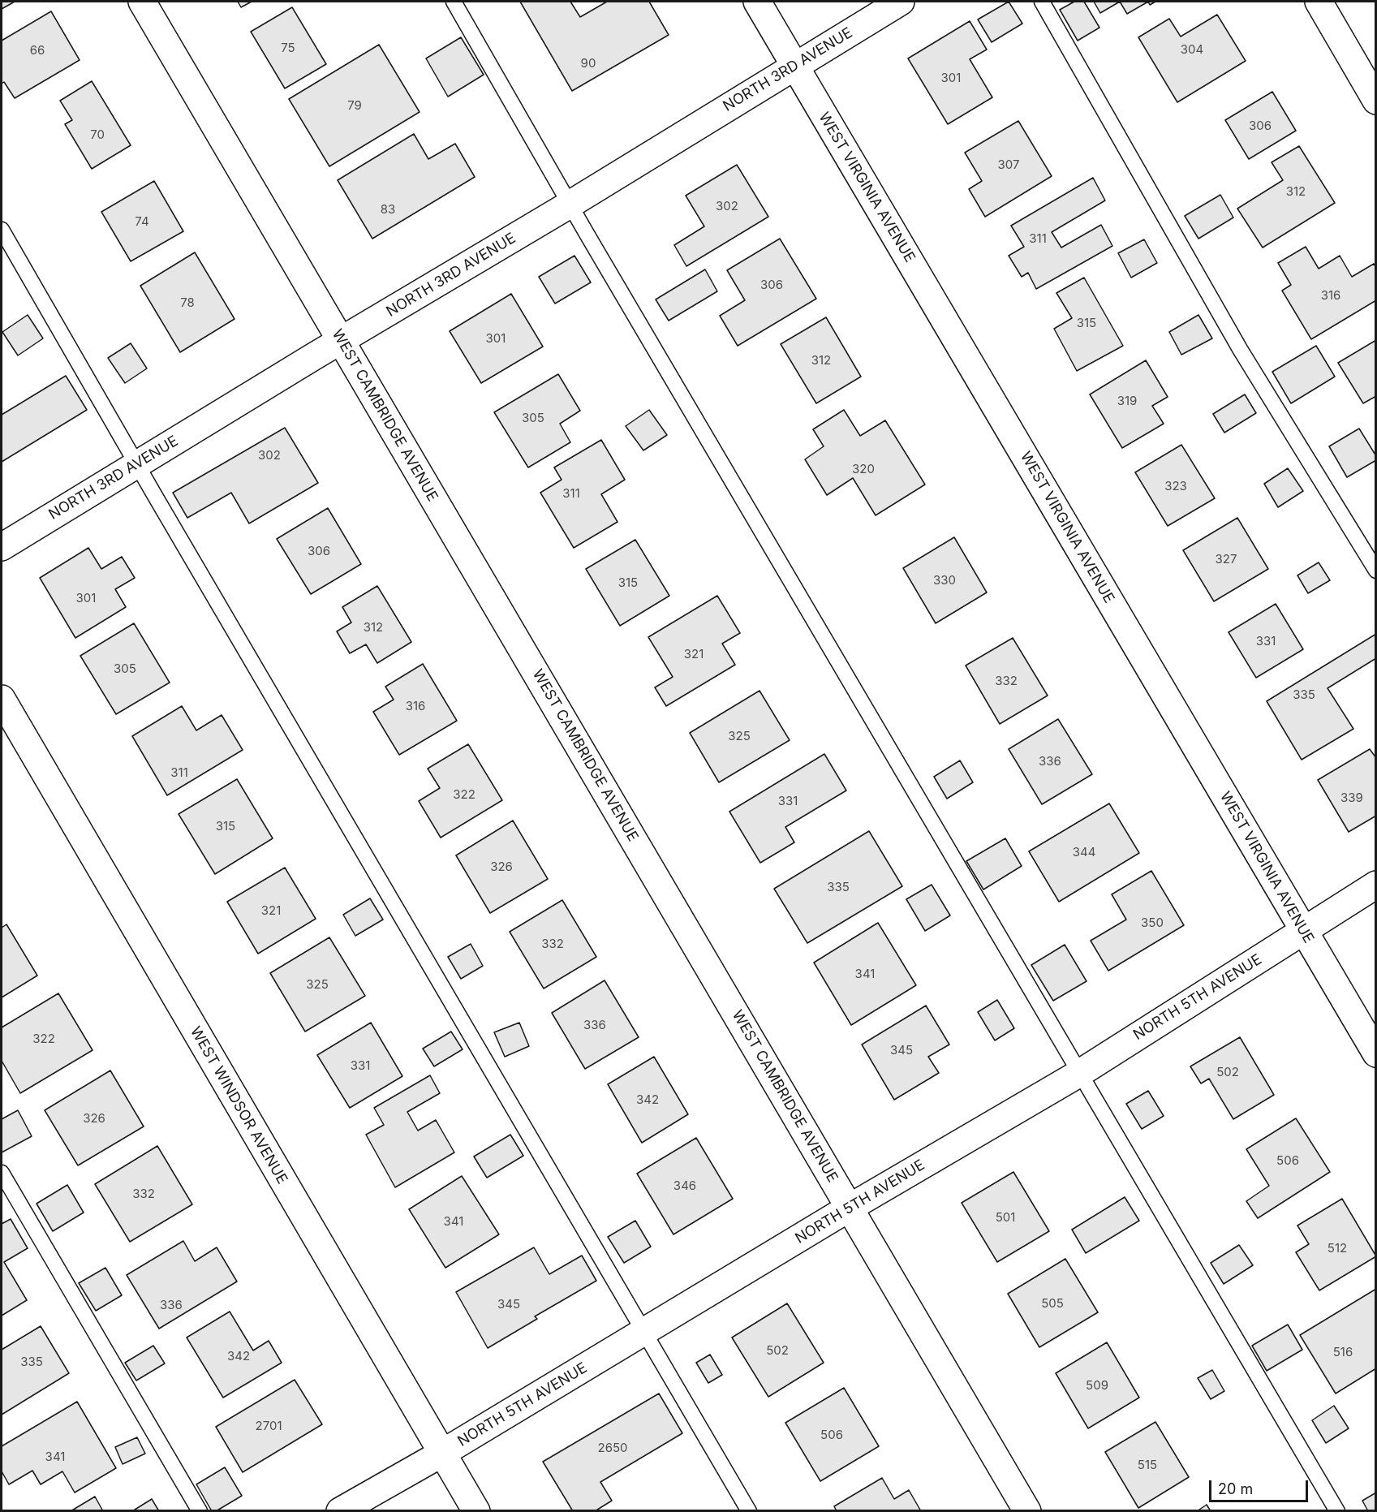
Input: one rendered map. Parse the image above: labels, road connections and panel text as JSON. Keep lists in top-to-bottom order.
{
  "streets": {
    "street": [
      "NORTH 3RD AVENUE",
      "WEST VIRGINIA AVENUE",
      "WEST CAMBRIDGE AVENUE",
      "NORTH 5TH AVENUE",
      "WEST WINDSOR AVENUE"
    ]
  },
  "crossings": [
    ["NORTH 3RD AVENUE", "WEST VIRGINIA AVENUE"],
    ["NORTH 3RD AVENUE", "WEST CAMBRIDGE AVENUE"],
    ["WEST VIRGINIA AVENUE", "NORTH 5TH AVENUE"],
    ["WEST CAMBRIDGE AVENUE", "NORTH 5TH AVENUE"],
    ["NORTH 5TH AVENUE", "WEST WINDSOR AVENUE"]
  ],
  "house_numbers": [
    "75",
    "304",
    "66",
    "90",
    "301",
    "79",
    "306",
    "70",
    "307",
    "312",
    "302",
    "83",
    "74",
    "311",
    "306",
    "316",
    "78",
    "315",
    "301",
    "312",
    "319",
    "305",
    "302",
    "320",
    "323",
    "311",
    "306",
    "327",
    "330",
    "315",
    "301",
    "312",
    "331",
    "321",
    "305",
    "332",
    "335",
    "316",
    "325",
    "336",
    "311",
    "322",
    "339",
    "331",
    "315",
    "344",
    "326",
    "335",
    "321",
    "350",
    "332",
    "341",
    "325",
    "336",
    "322",
    "345",
    "331",
    "502",
    "342",
    "326",
    "506",
    "346",
    "332",
    "501",
    "341",
    "512",
    "505",
    "345",
    "336",
    "502",
    "516",
    "342",
    "335",
    "509",
    "2701",
    "506",
    "2650",
    "341",
    "515"
  ],
  "scale_bar": "20 m"
}
